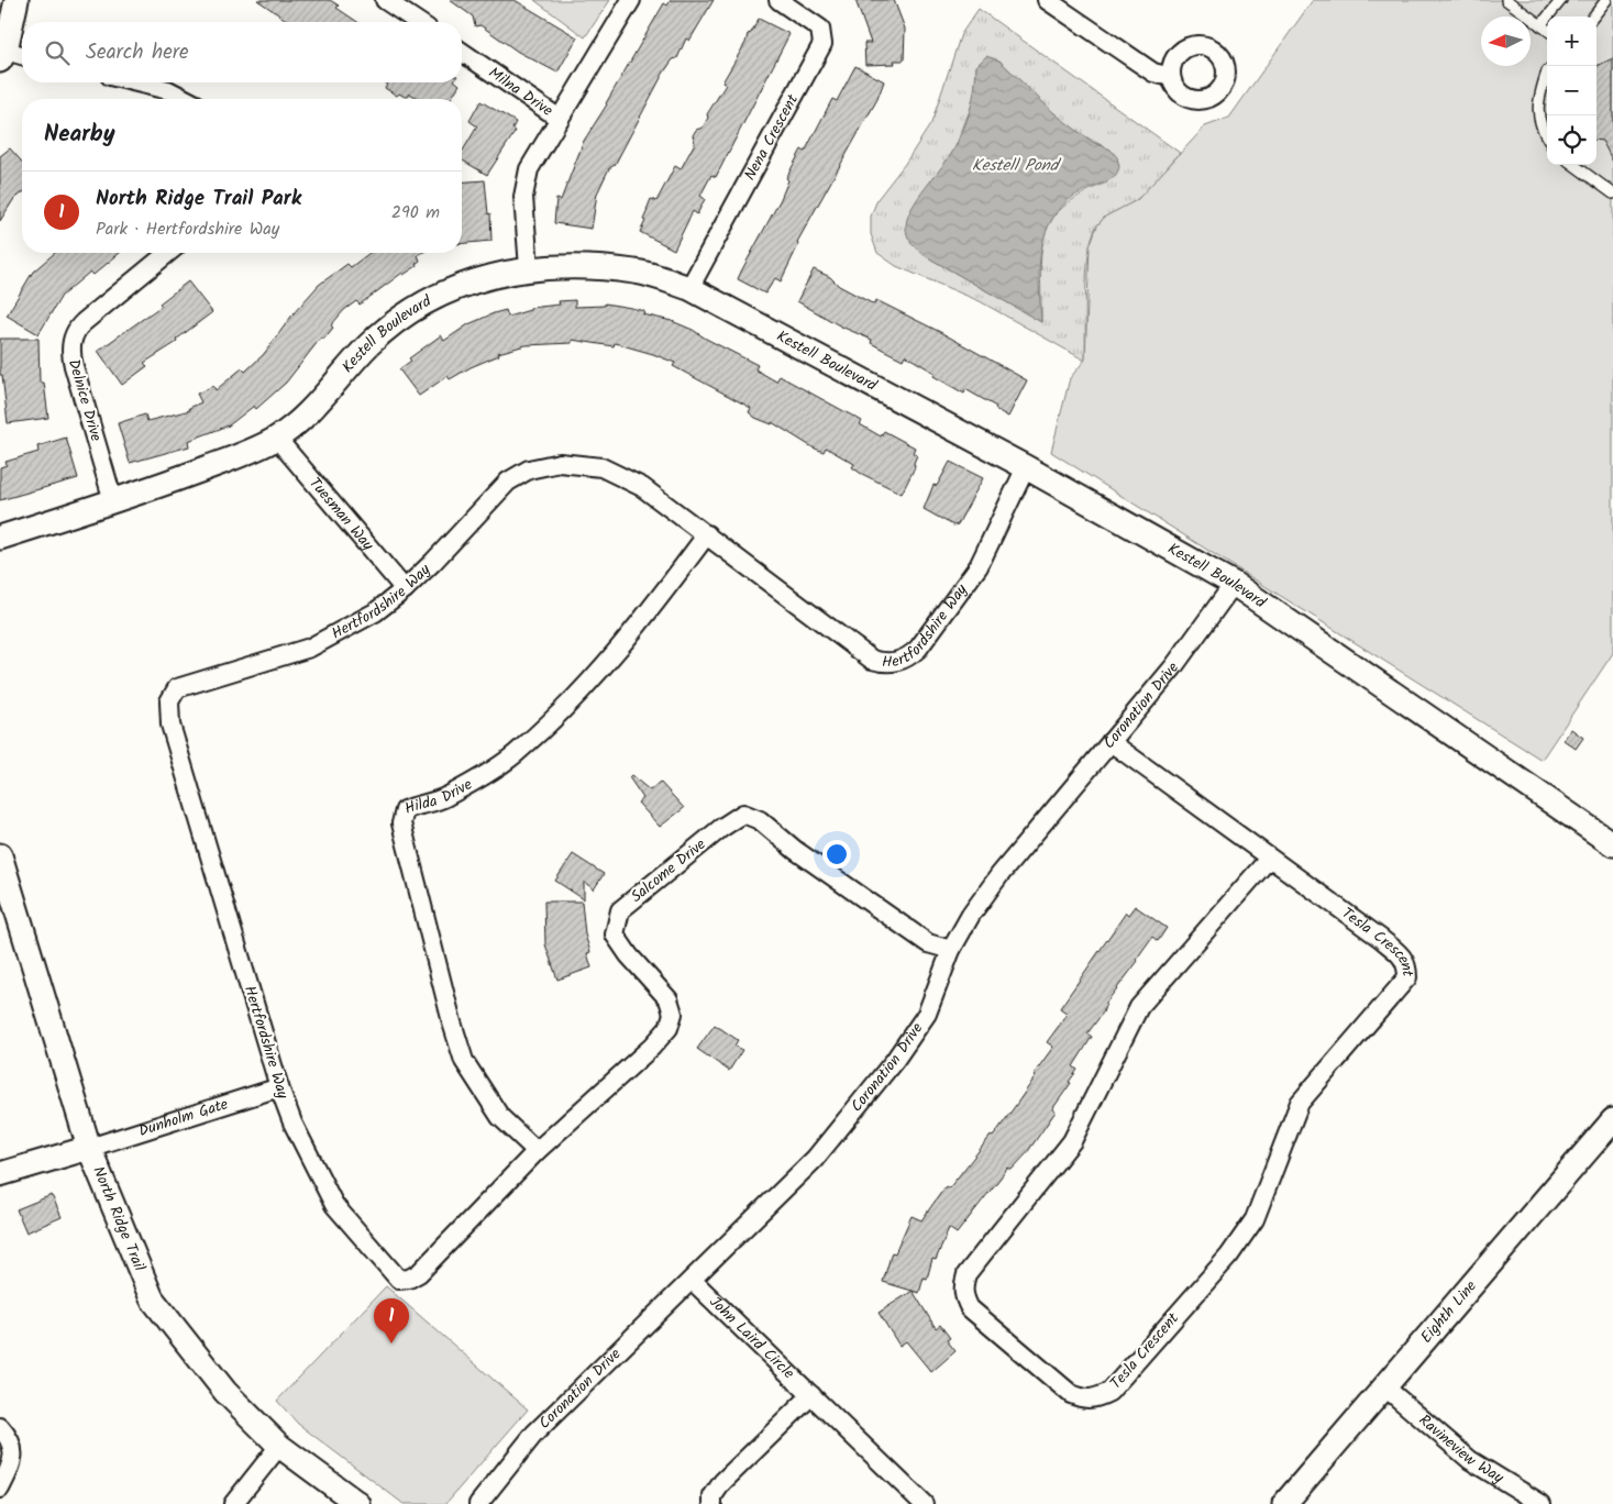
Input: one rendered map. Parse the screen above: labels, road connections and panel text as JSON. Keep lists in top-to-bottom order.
{
  "streets": {
    "street": [
      "Milna Drive",
      "Nena Crescent",
      "Kestell Boulevard",
      "Delnice Drive",
      "Tuesman Way",
      "Hertfordshire Way",
      "Coronation Drive",
      "Hilda Drive",
      "Salcome Drive",
      "Tesla Crescent",
      "Dunholm Gate",
      "North Ridge Trail",
      "Eighth Line",
      "John Laird Circle",
      "Ravineview Way"
    ]
  },
  "crossings": [
    ["Nena Crescent", "Kestell Boulevard"],
    ["Kestell Boulevard", "Delnice Drive"],
    ["Kestell Boulevard", "Tuesman Way"],
    ["Kestell Boulevard", "Hertfordshire Way"],
    ["Kestell Boulevard", "Coronation Drive"],
    ["Tuesman Way", "Hertfordshire Way"],
    ["Hertfordshire Way", "Hilda Drive"],
    ["Hertfordshire Way", "Salcome Drive"],
    ["Hertfordshire Way", "Dunholm Gate"],
    ["Coronation Drive", "Salcome Drive"],
    ["Coronation Drive", "Tesla Crescent"],
    ["Coronation Drive", "John Laird Circle"],
    ["Hilda Drive", "Salcome Drive"],
    ["Dunholm Gate", "North Ridge Trail"],
    ["Eighth Line", "Ravineview Way"]
  ],
  "water": ["Kestell Pond"],
  "north": "left",
  "page": {
    "map_buttons": ["+", "−"],
    "search": "Search here",
    "heading": "Nearby",
    "list": [
      {
        "mark": "1",
        "name": "North Ridge Trail Park",
        "note": "Park · Hertfordshire Way",
        "value": "290 m"
      }
    ],
    "pins": "1"
  }
}
